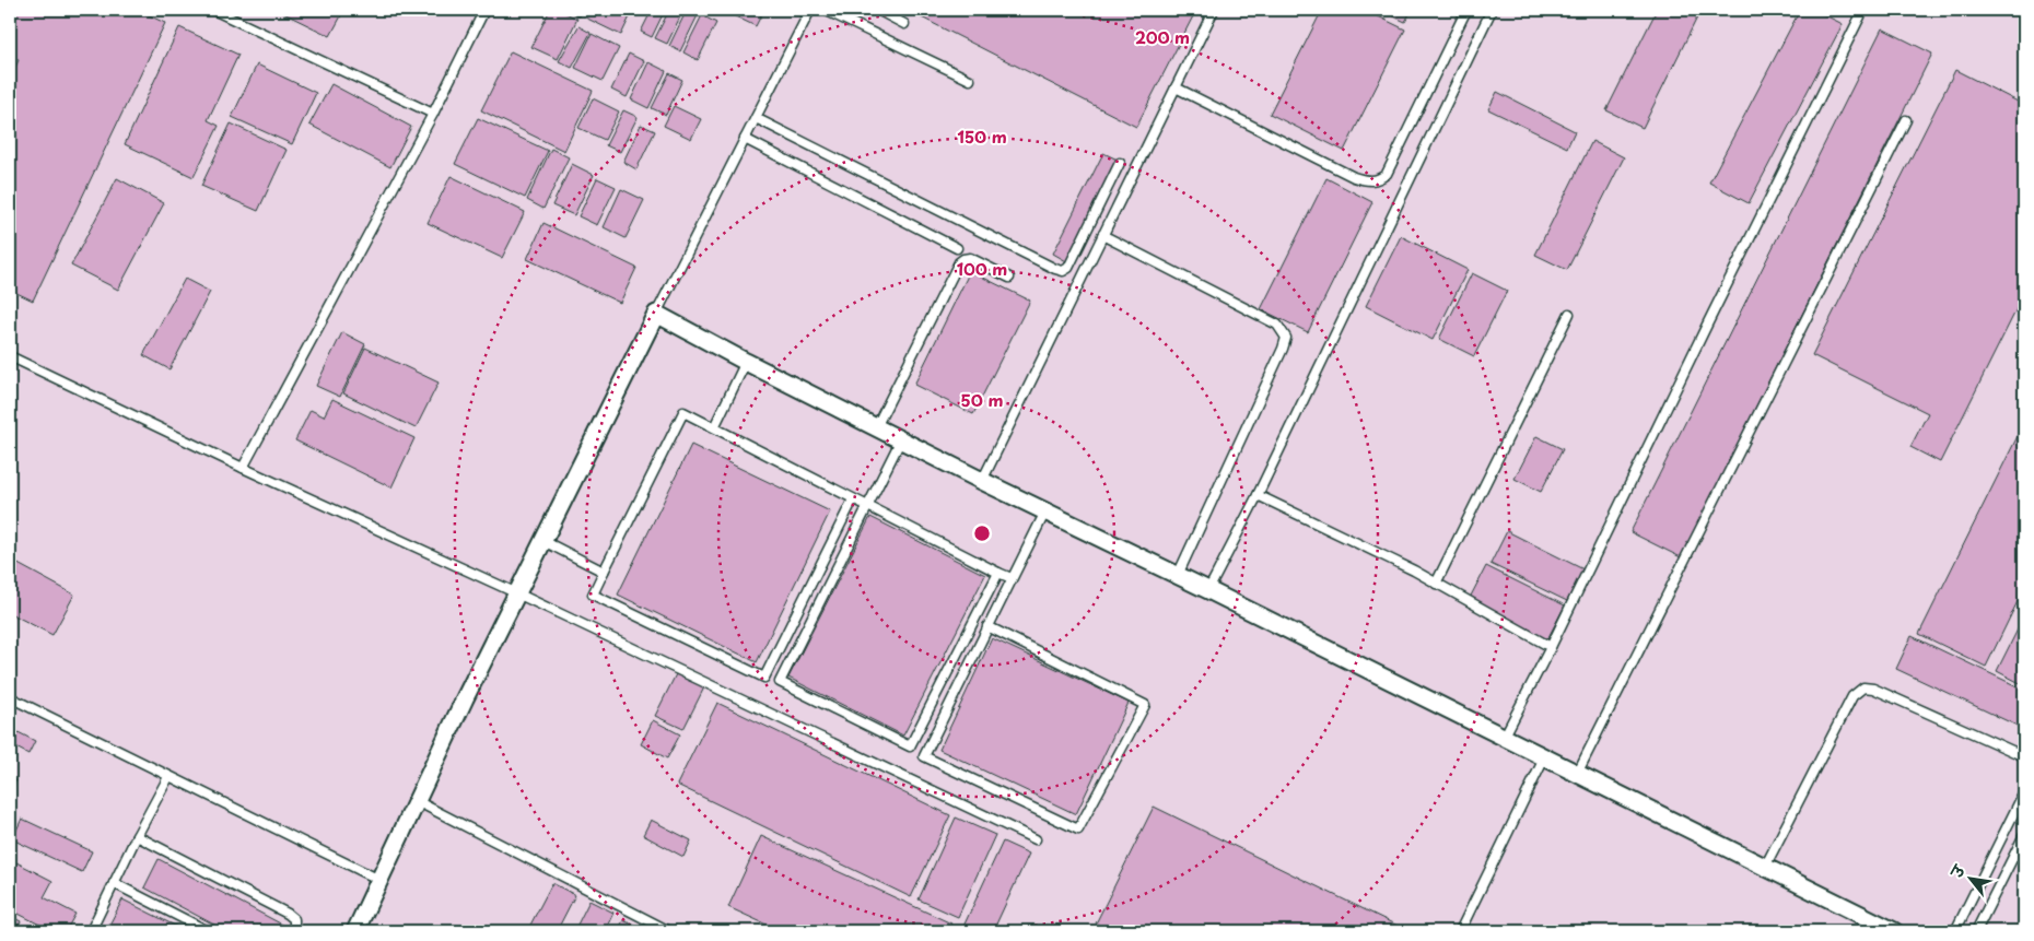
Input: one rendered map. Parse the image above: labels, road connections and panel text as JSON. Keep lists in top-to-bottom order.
{
  "north": "top left",
  "rings": [
    "200 m",
    "150 m",
    "100 m",
    "50 m"
  ]
}
